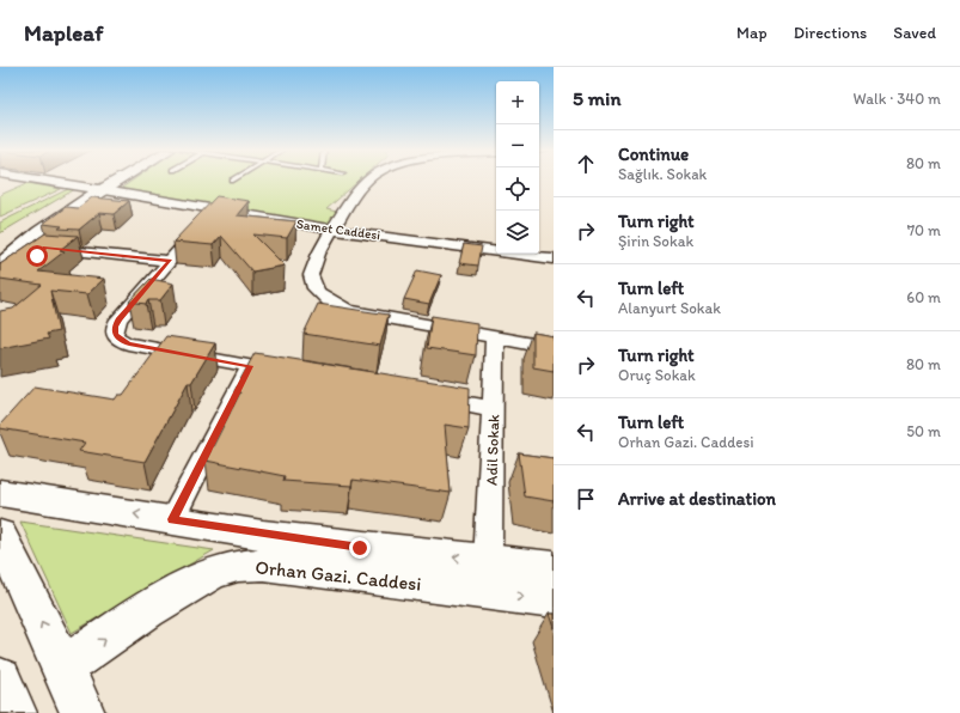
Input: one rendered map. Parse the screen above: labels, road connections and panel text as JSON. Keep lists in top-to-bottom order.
{
  "streets": {
    "street": ["Samet Caddesi", "Adil Sokak", "Orhan Gazi. Caddesi"]
  },
  "crossings": [
    ["Adil Sokak", "Orhan Gazi. Caddesi"]
  ],
  "page": {
    "header": "Mapleaf",
    "nav": ["Map", "Directions", "Saved"],
    "heading": ["5 min", "Walk · 340 m"],
    "map_buttons": ["+", "−"],
    "list": [
      ["Continue", "Sağlık. Sokak", "80 m"],
      ["Turn right", "Şirin Sokak", "70 m"],
      ["Turn left", "Alanyurt Sokak", "60 m"],
      ["Turn right", "Oruç Sokak", "80 m"],
      ["Turn left", "Orhan Gazi. Caddesi", "50 m"],
      "Arrive at destination"
    ]
  }
}
